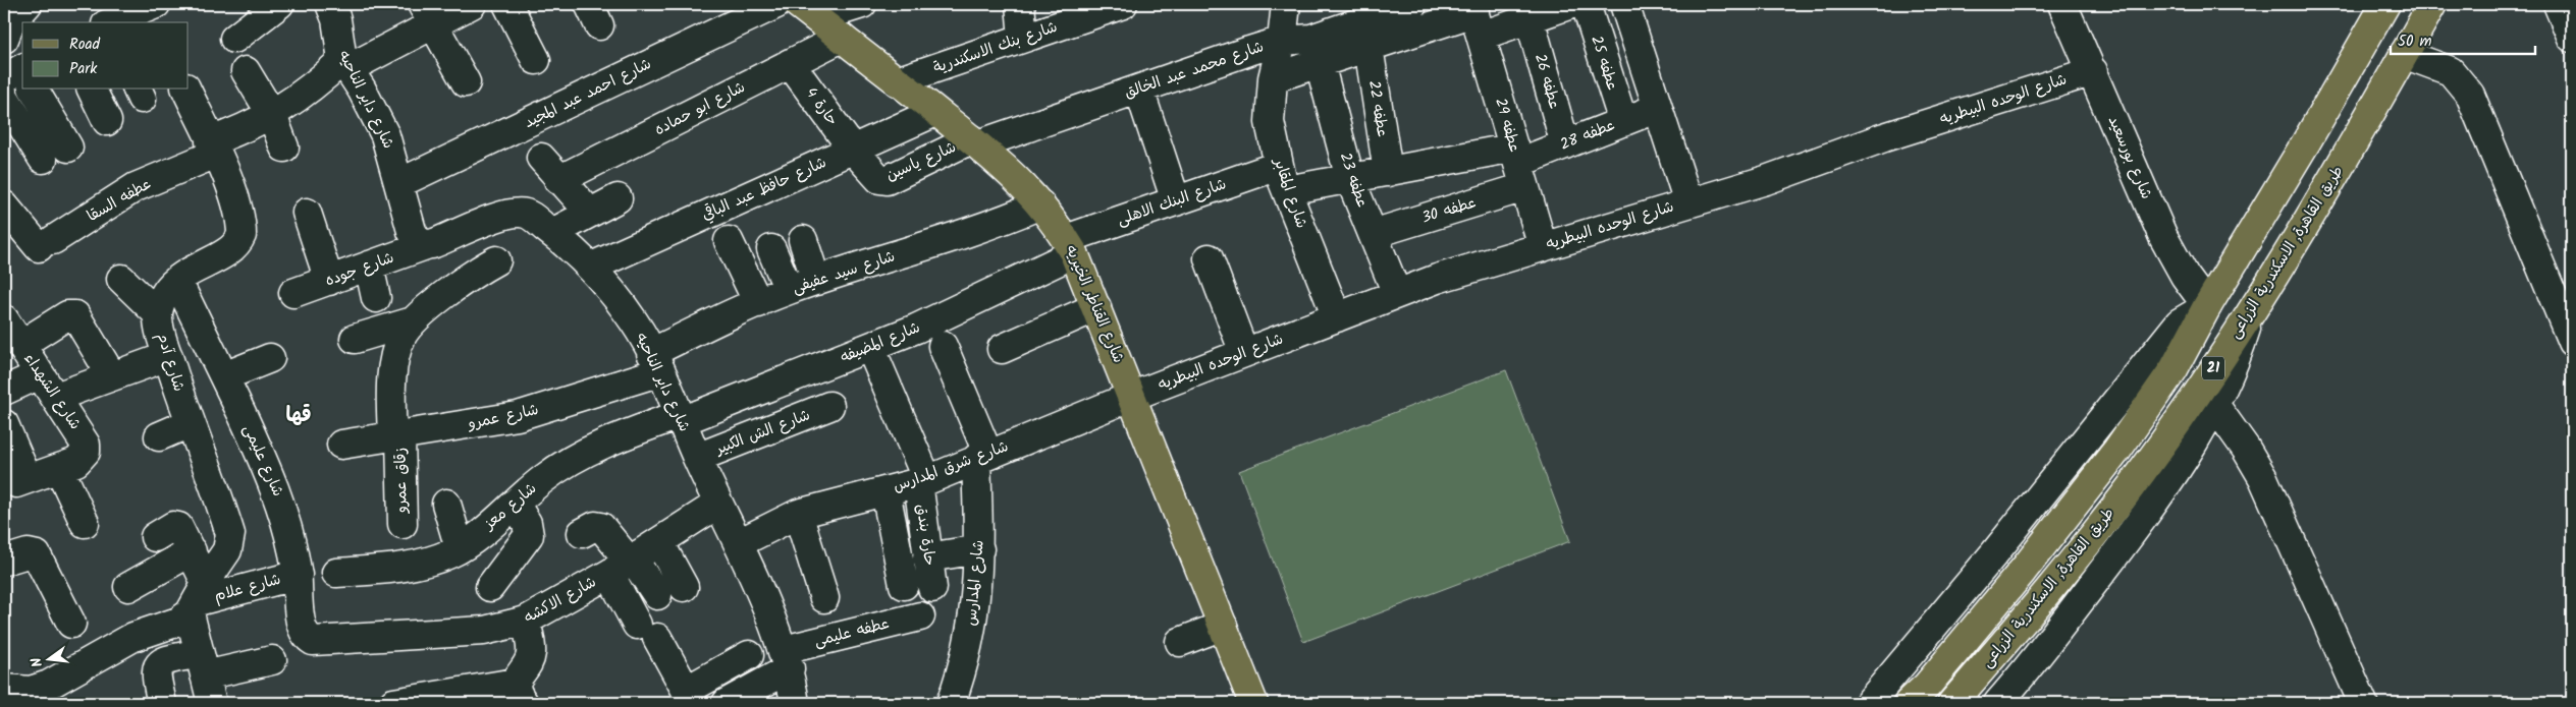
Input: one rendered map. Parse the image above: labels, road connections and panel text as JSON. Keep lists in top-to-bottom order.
{
  "streets": {
    "main road": ["طريق القاهرة, الاسكندرية الزراعى", "شارع القناطر الخيريه", "21"],
    "street": [
      "شارع بنك الاسكندرية",
      "عطفه 25",
      "شارع محمد عبد الخالق",
      "عطفه 26",
      "شارع احمد عبد المجيد",
      "شارع داير الناحيه",
      "شارع الوحده البيطريه",
      "حارة 4",
      "شارع ابو حماده",
      "عطفه 22",
      "عطفه 29",
      "عطفه 28",
      "شارع بورسعيد",
      "شارع ياسين",
      "عطفه 23",
      "شارع حافظ عبد الباقي",
      "شارع المقابر",
      "عطفه السقا",
      "شارع البنك الاهلى",
      "عطفه 30",
      "شارع جوده",
      "شارع سيد عفيفى",
      "شارع المضيفه",
      "شارع آدم",
      "شارع الشهداء",
      "شارع عمرو",
      "شارع الش الكبير",
      "شارع عليمى",
      "شارع شرق المدارس",
      "زقاق عمرو",
      "شارع معز",
      "حارة بندق",
      "شارع المدارس",
      "شارع علام",
      "شارع الاكشه",
      "عطفه عليمى"
    ]
  },
  "crossings": [
    ["شارع بنك الاسكندرية", "شارع القناطر الخيريه"],
    ["عطفه 25", "عطفه 28"],
    ["شارع محمد عبد الخالق", "شارع ياسين"],
    ["شارع محمد عبد الخالق", "شارع المقابر"],
    ["شارع محمد عبد الخالق", "شارع القناطر الخيريه"],
    ["عطفه 26", "عطفه 28"],
    ["شارع احمد عبد المجيد", "شارع داير الناحيه"],
    ["شارع داير الناحيه", "شارع حافظ عبد الباقي"],
    ["شارع داير الناحيه", "عطفه السقا"],
    ["شارع داير الناحيه", "شارع جوده"],
    ["شارع داير الناحيه", "شارع سيد عفيفى"],
    ["شارع داير الناحيه", "شارع المضيفه"],
    ["شارع داير الناحيه", "شارع عمرو"],
    ["شارع داير الناحيه", "شارع الش الكبير"],
    ["شارع داير الناحيه", "شارع شرق المدارس"],
    ["شارع داير الناحيه", "شارع معز"],
    ["شارع داير الناحيه", "شارع الاكشه"],
    ["شارع داير الناحيه", "عطفه عليمى"],
    ["شارع الوحده البيطريه", "عطفه 29"],
    ["شارع الوحده البيطريه", "شارع بورسعيد"],
    ["شارع الوحده البيطريه", "عطفه 23"],
    ["شارع الوحده البيطريه", "شارع المقابر"],
    ["شارع الوحده البيطريه", "شارع القناطر الخيريه"],
    ["شارع الوحده البيطريه", "شارع شرق المدارس"],
    ["حارة 4", "شارع ابو حماده"],
    ["حارة 4", "شارع ياسين"],
    ["حارة 4", "شارع حافظ عبد الباقي"],
    ["شارع ابو حماده", "شارع القناطر الخيريه"],
    ["عطفه 22", "شارع البنك الاهلى"],
    ["عطفه 29", "عطفه 28"],
    ["عطفه 29", "شارع البنك الاهلى"],
    ["عطفه 29", "عطفه 30"],
    ["عطفه 28", "شارع البنك الاهلى"],
    ["عطفه 28", "عطفه 30"],
    ["شارع بورسعيد", "طريق القاهرة, الاسكندرية الزراعى"],
    ["شارع ياسين", "شارع حافظ عبد الباقي"],
    ["شارع ياسين", "شارع القناطر الخيريه"],
    ["عطفه 23", "شارع البنك الاهلى"],
    ["عطفه 23", "عطفه 30"],
    ["شارع حافظ عبد الباقي", "شارع القناطر الخيريه"],
    ["شارع المقابر", "شارع البنك الاهلى"],
    ["عطفه السقا", "شارع آدم"],
    ["شارع البنك الاهلى", "عطفه 30"],
    ["شارع البنك الاهلى", "شارع القناطر الخيريه"],
    ["شارع البنك الاهلى", "شارع المضيفه"],
    ["شارع سيد عفيفى", "شارع القناطر الخيريه"],
    ["شارع سيد عفيفى", "شارع عمرو"],
    ["شارع القناطر الخيريه", "شارع المضيفه"],
    ["شارع القناطر الخيريه", "شارع شرق المدارس"],
    ["شارع المضيفه", "شارع معز"],
    ["شارع المضيفه", "حارة بندق"],
    ["شارع آدم", "شارع عليمى"],
    ["شارع آدم", "شارع علام"],
    ["شارع عمرو", "زقاق عمرو"],
    ["شارع عليمى", "شارع علام"],
    ["شارع عليمى", "شارع الاكشه"],
    ["شارع شرق المدارس", "حارة بندق"],
    ["شارع شرق المدارس", "شارع المدارس"]
  ],
  "districts": ["قها"],
  "legend": ["Road", "Park"],
  "scale_bar": "50 m",
  "north": "left"
}
